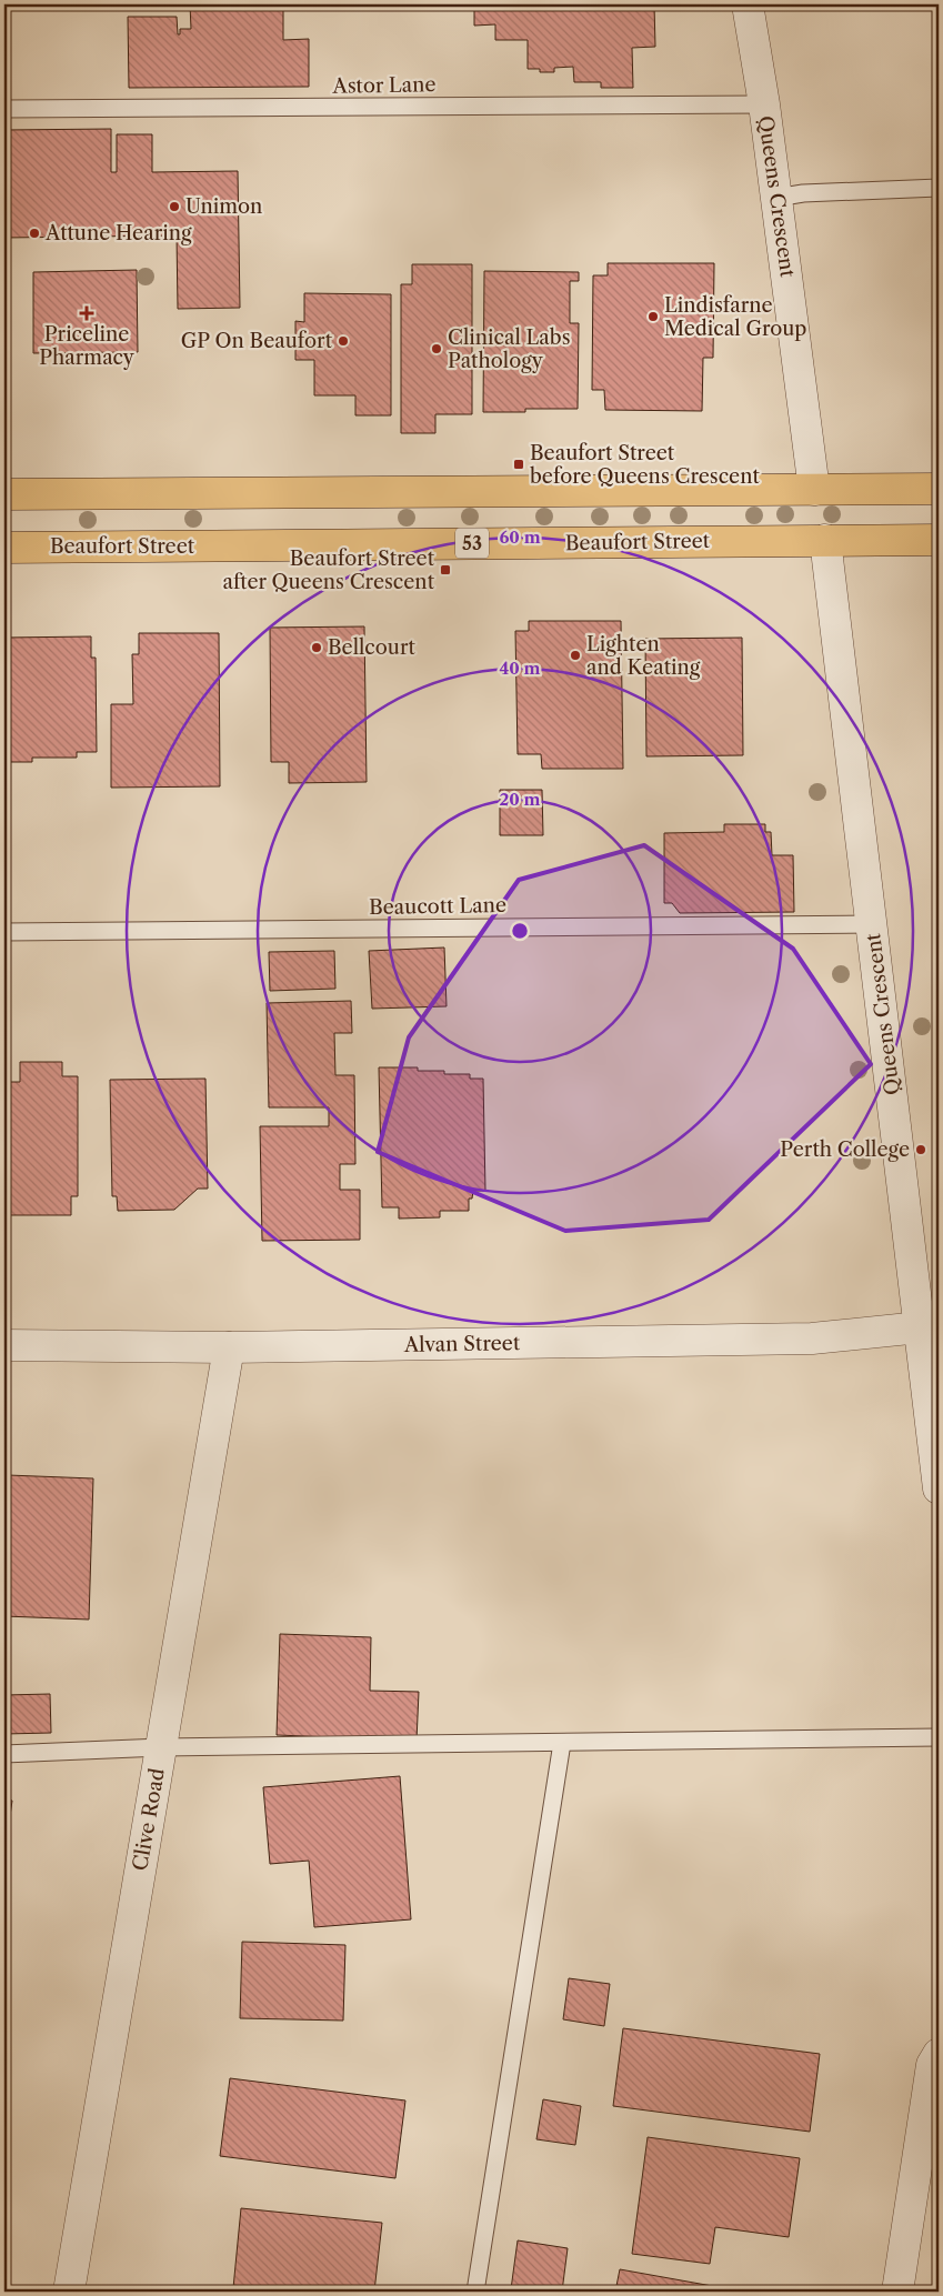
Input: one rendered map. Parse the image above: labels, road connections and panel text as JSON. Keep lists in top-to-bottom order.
{
  "streets": {
    "main road": ["Beaufort Street", "53"],
    "street": ["Queens Crescent", "Alvan Street", "Clive Road"],
    "lane": ["Astor Lane", "Beaucott Lane"]
  },
  "crossings": [
    ["Astor Lane", "Queens Crescent"],
    ["Queens Crescent", "Beaufort Street"],
    ["Queens Crescent", "Beaucott Lane"],
    ["Queens Crescent", "Alvan Street"],
    ["Alvan Street", "Clive Road"]
  ],
  "places": {
    "other": [
      "Unimon",
      "Attune Hearing",
      "Lindisfarne Medical Group",
      "GP On Beaufort",
      "Clinical Labs Pathology",
      "Bellcourt",
      "Lighten and Keating",
      "Perth College"
    ],
    "health": ["Priceline Pharmacy"],
    "transit": ["Beaufort Street before Queens Crescent", "Beaufort Street after Queens Crescent"]
  },
  "rings": ["60 m", "40 m", "20 m"]
}
